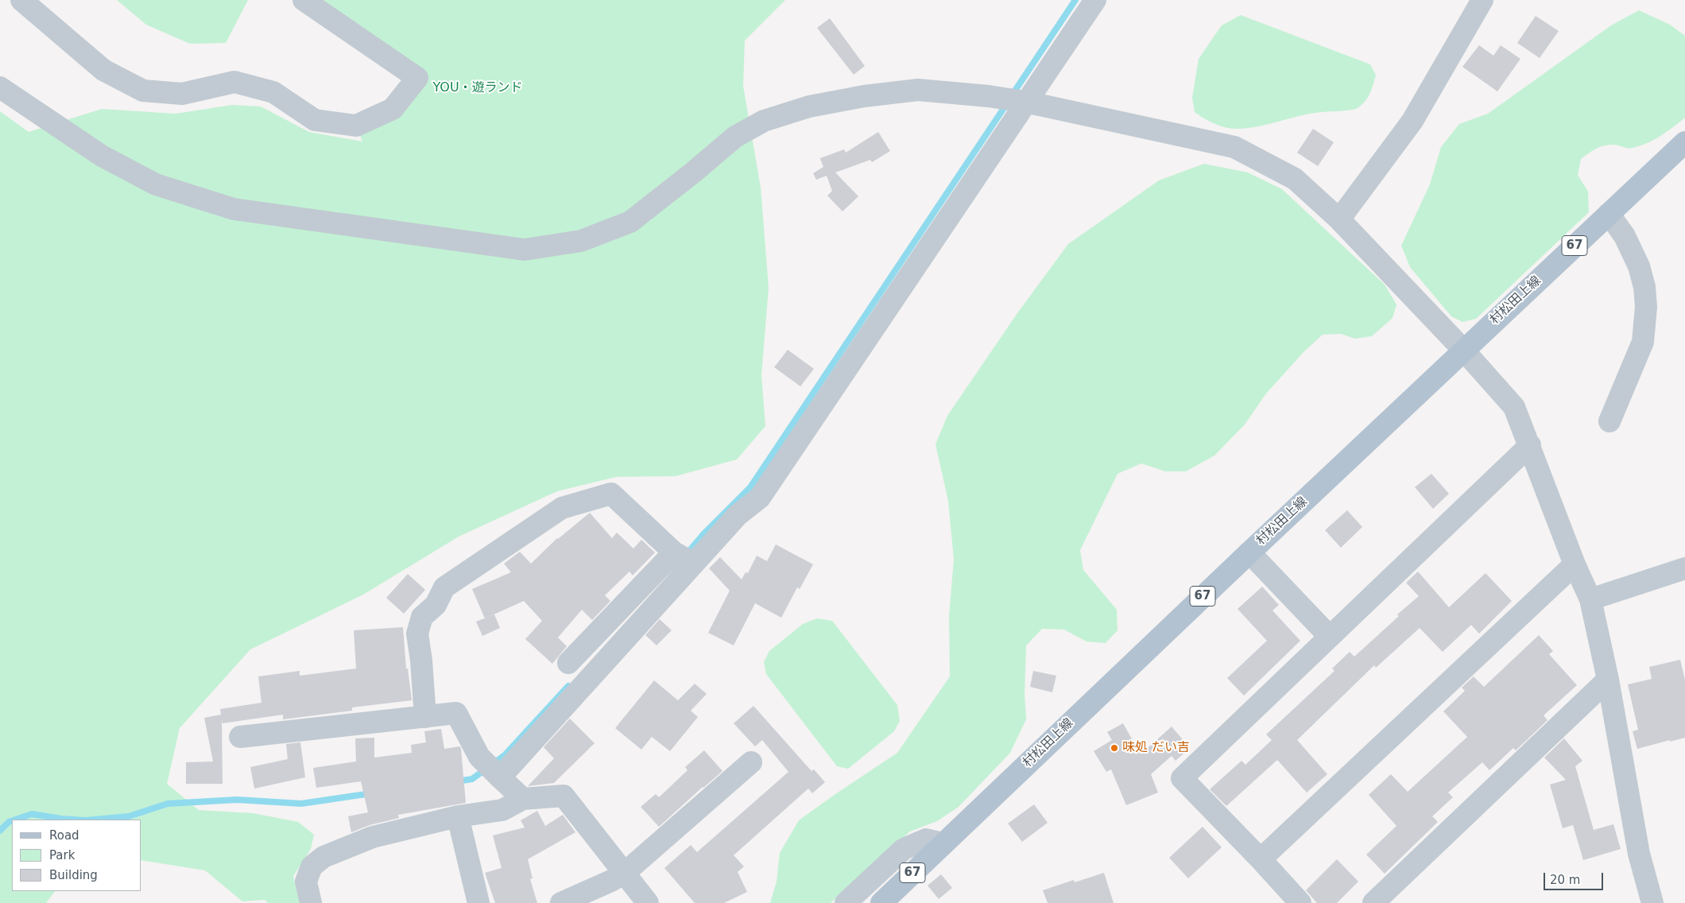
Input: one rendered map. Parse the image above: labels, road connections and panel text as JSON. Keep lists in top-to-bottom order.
{
  "streets": {
    "main road": ["67", "村松田上線"]
  },
  "parks": ["YOU・遊ランド"],
  "places": ["味処 だい吉"],
  "legend": ["Road", "Park", "Building"],
  "scale_bar": "20 m"
}
